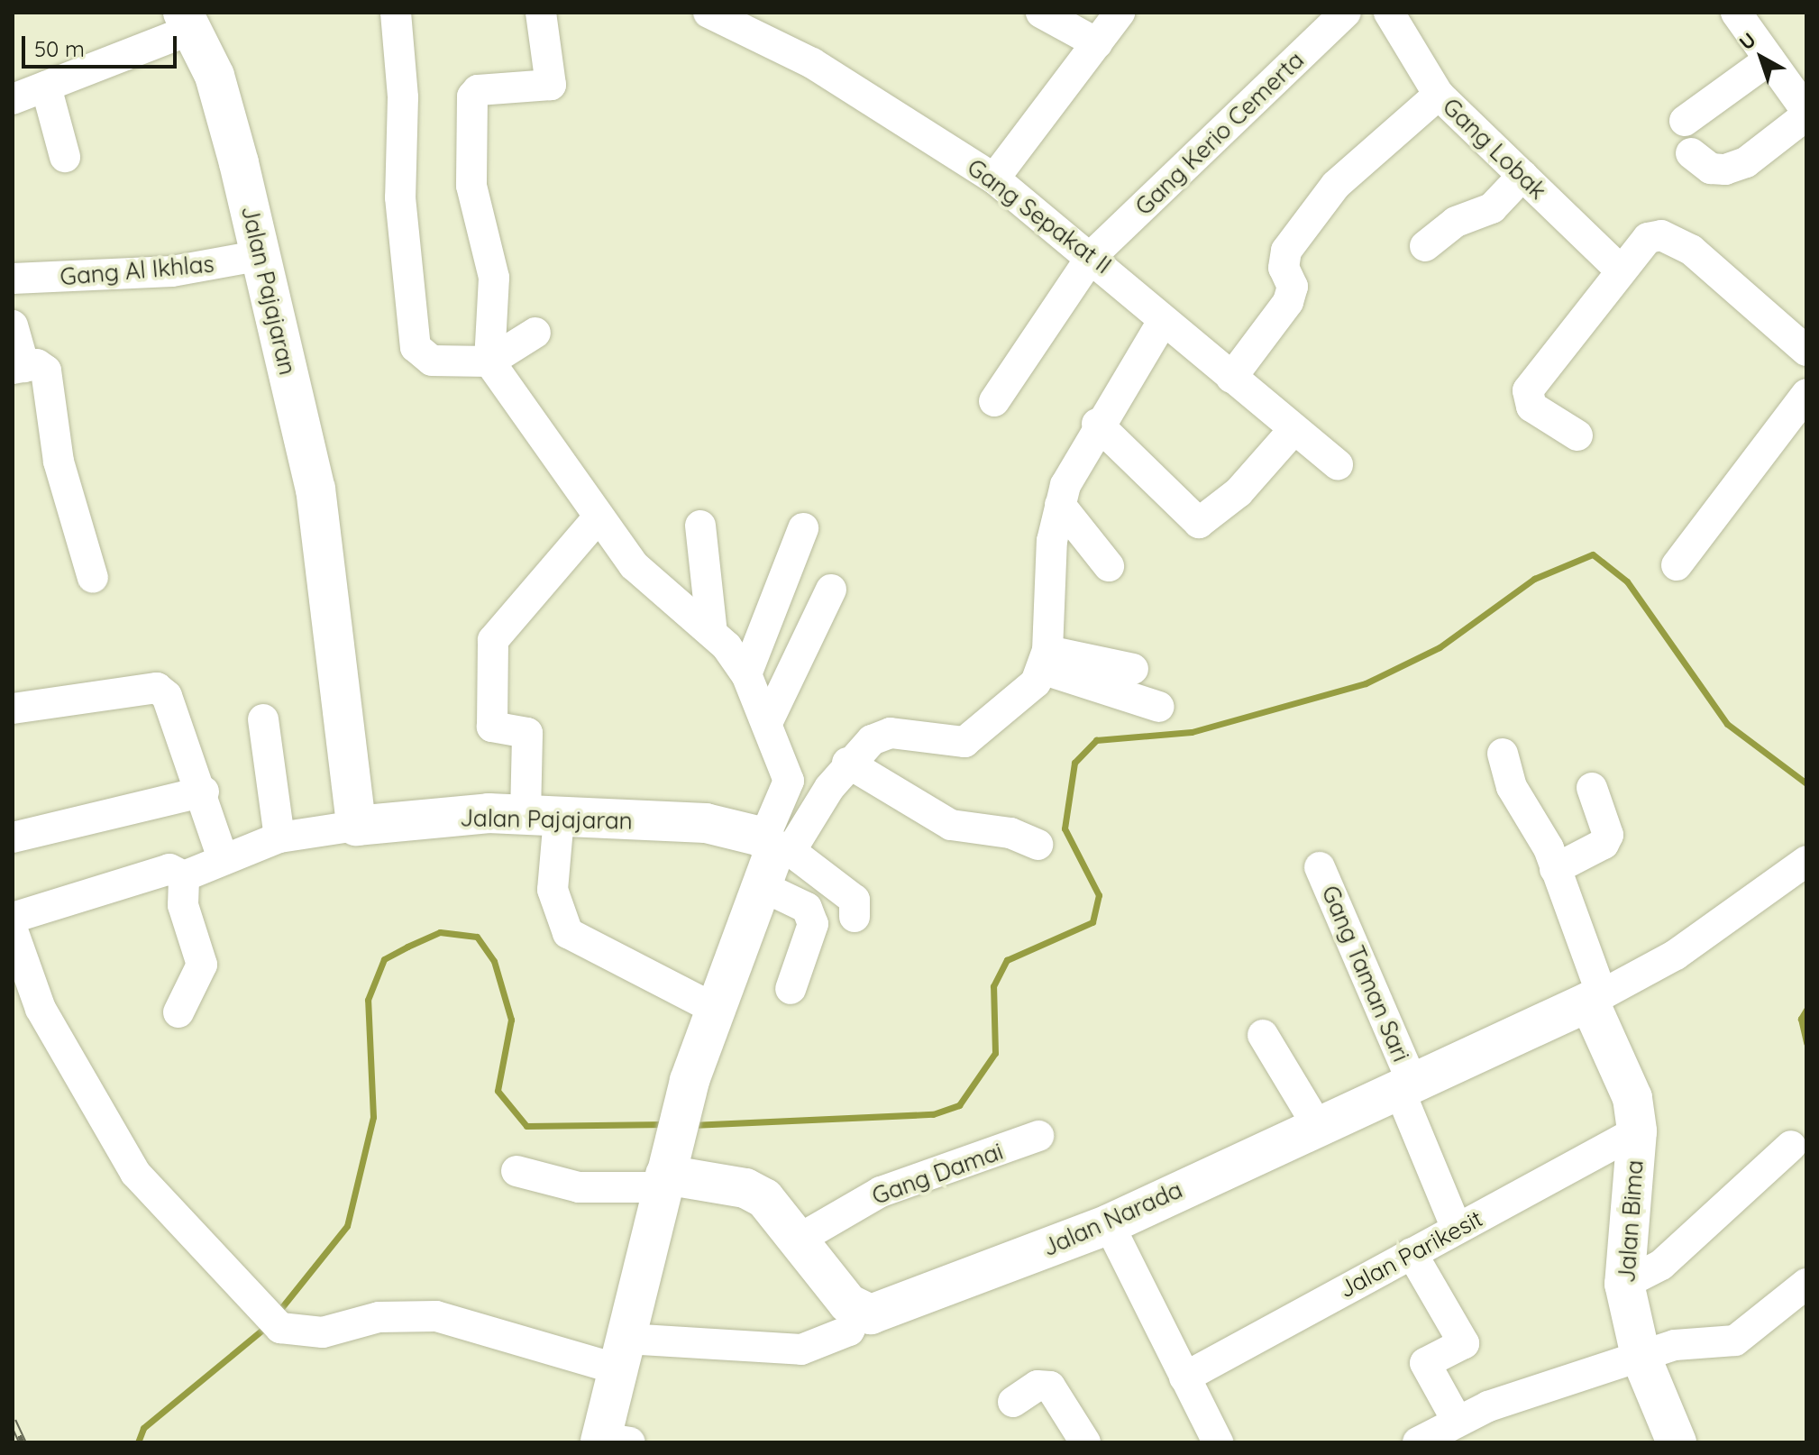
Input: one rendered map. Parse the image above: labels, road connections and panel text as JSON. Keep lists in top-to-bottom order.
{
  "streets": {
    "main road": ["Jalan Pajajaran", "Jalan Narada", "Jalan Bima"],
    "street": [
      "Gang Kerio Cemerta",
      "Gang Lobak",
      "Gang Sepakat II",
      "Gang Al Ikhlas",
      "Gang Taman Sari",
      "Gang Damai",
      "Jalan Parikesit"
    ]
  },
  "crossings": [
    ["Gang Kerio Cemerta", "Gang Sepakat II"],
    ["Gang Al Ikhlas", "Jalan Pajajaran"],
    ["Gang Taman Sari", "Jalan Narada"],
    ["Gang Taman Sari", "Jalan Parikesit"],
    ["Jalan Narada", "Jalan Bima"],
    ["Jalan Bima", "Jalan Parikesit"]
  ],
  "scale_bar": "50 m",
  "north": "top left"
}
